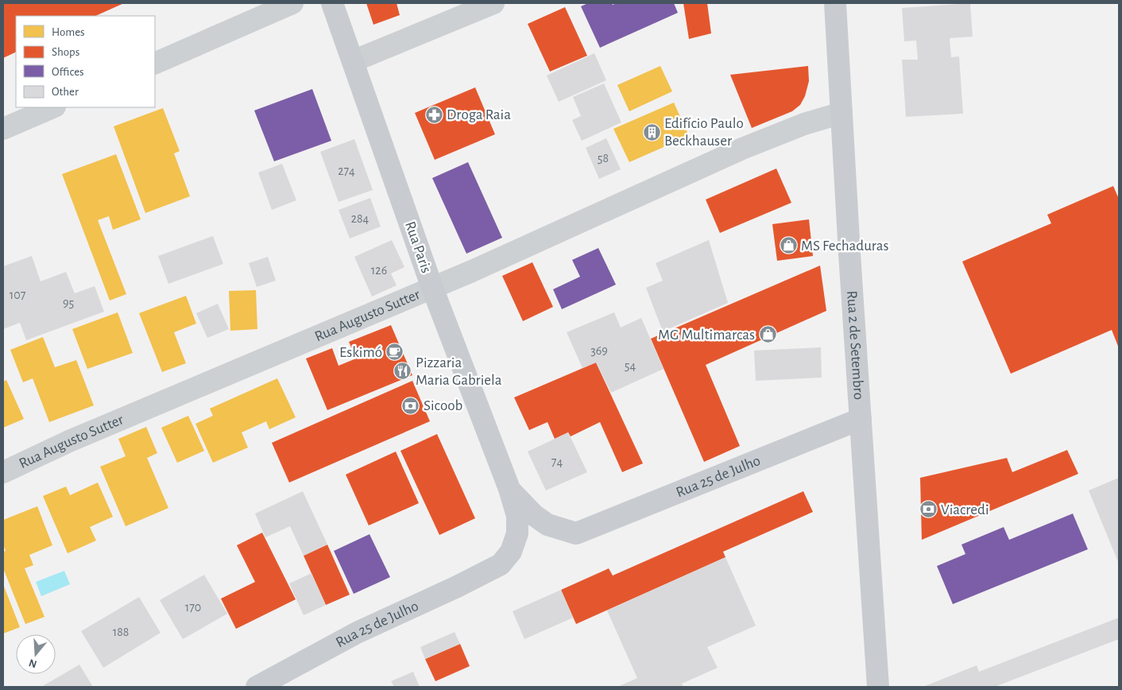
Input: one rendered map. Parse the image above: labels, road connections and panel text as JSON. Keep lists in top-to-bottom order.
{
  "streets": {
    "main road": ["Rua Paris", "Rua 2 de Setembro", "Rua 25 de Julho"],
    "street": ["Rua Augusto Sutter"]
  },
  "crossings": [
    ["Rua Paris", "Rua Augusto Sutter"],
    ["Rua Paris", "Rua 25 de Julho"],
    ["Rua Augusto Sutter", "Rua 2 de Setembro"],
    ["Rua 2 de Setembro", "Rua 25 de Julho"]
  ],
  "places": {
    "pharmacy": ["Droga Raia"],
    "building": ["Edifício Paulo Beckhauser"],
    "shop": ["MS Fechaduras", "MG Multimarcas"],
    "cafe": ["Eskimó"],
    "restaurant": ["Pizzaria Maria Gabriela"],
    "bank": ["Sicoob", "Viacredi"]
  },
  "house_numbers": [
    "58",
    "274",
    "284",
    "126",
    "107",
    "95",
    "369",
    "54",
    "74",
    "170",
    "188"
  ],
  "legend": [
    "Homes",
    "Shops",
    "Offices",
    "Other"
  ],
  "north": "bottom"
}
